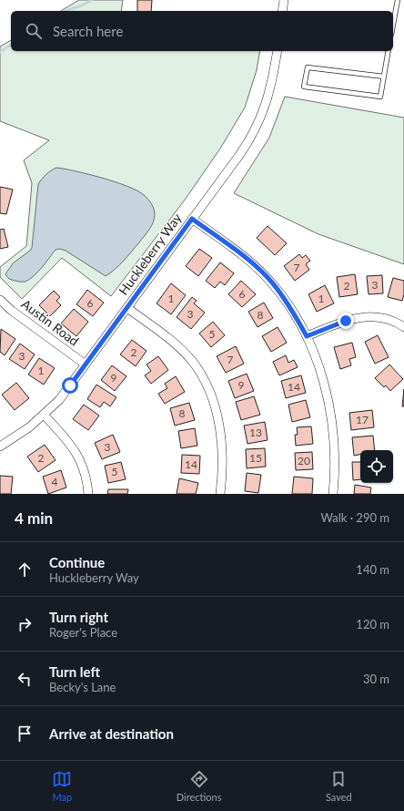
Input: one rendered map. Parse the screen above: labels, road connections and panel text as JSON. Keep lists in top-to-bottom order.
{
  "streets": {
    "street": ["Huckleberry Way", "Austin Road"]
  },
  "crossings": [
    ["Huckleberry Way", "Austin Road"]
  ],
  "house_numbers": [
    "7",
    "3",
    "2",
    "6",
    "1",
    "1",
    "6",
    "3",
    "8",
    "5",
    "2",
    "3",
    "7",
    "1",
    "9",
    "9",
    "14",
    "8",
    "17",
    "13",
    "3",
    "2",
    "15",
    "20",
    "14",
    "5",
    "4"
  ],
  "page": {
    "search": "Search here",
    "heading": ["4 min", "Walk · 290 m"],
    "list": [
      ["Continue", "Huckleberry Way", "140 m"],
      ["Turn right", "Roger's Place", "120 m"],
      ["Turn left", "Becky's Lane", "30 m"],
      "Arrive at destination"
    ],
    "nav": ["Map", "Directions", "Saved"]
  }
}
